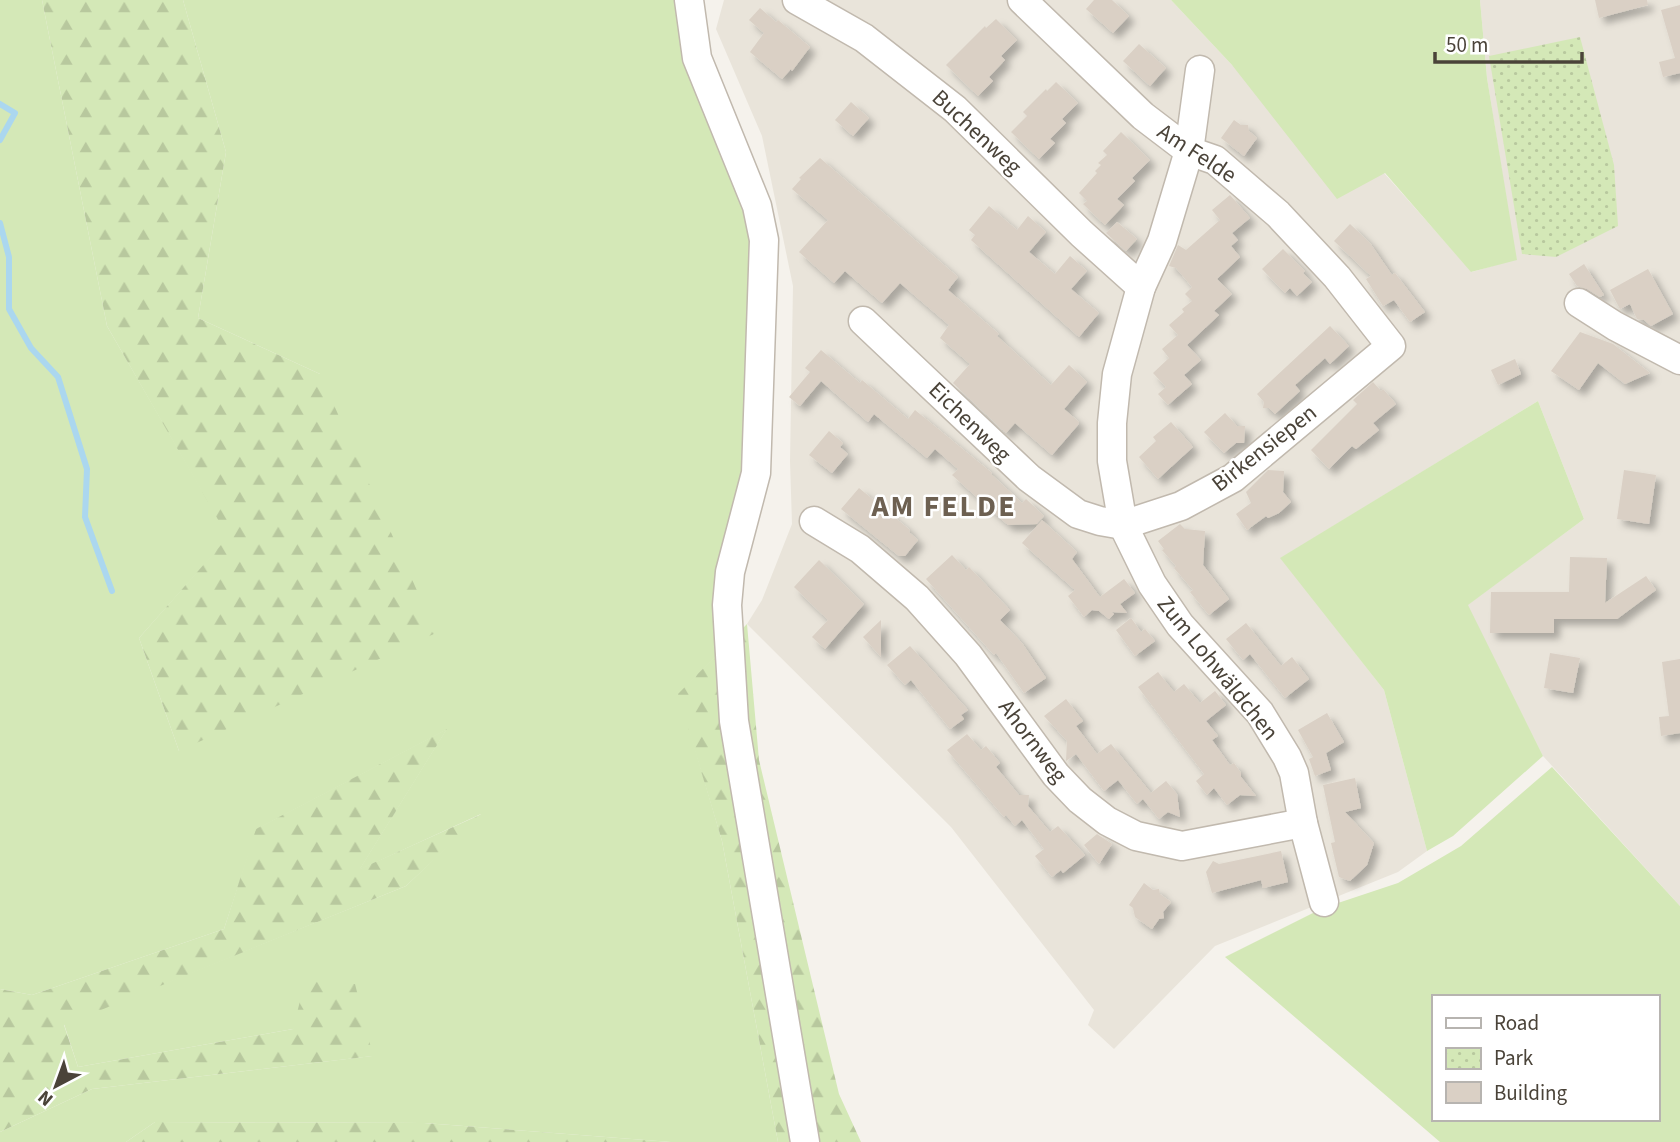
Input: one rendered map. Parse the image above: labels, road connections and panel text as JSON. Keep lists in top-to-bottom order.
{
  "streets": {
    "street": [
      "Buchenweg",
      "Am Felde",
      "Eichenweg",
      "Birkensiepen",
      "Zum Lohwäldchen",
      "Ahornweg"
    ]
  },
  "crossings": [
    ["Buchenweg", "Zum Lohwäldchen"],
    ["Am Felde", "Birkensiepen"],
    ["Am Felde", "Zum Lohwäldchen"],
    ["Eichenweg", "Birkensiepen"],
    ["Eichenweg", "Zum Lohwäldchen"],
    ["Birkensiepen", "Zum Lohwäldchen"],
    ["Zum Lohwäldchen", "Ahornweg"]
  ],
  "districts": ["AM FELDE"],
  "legend": ["Road", "Park", "Building"],
  "scale_bar": "50 m",
  "north": "bottom left"
}
